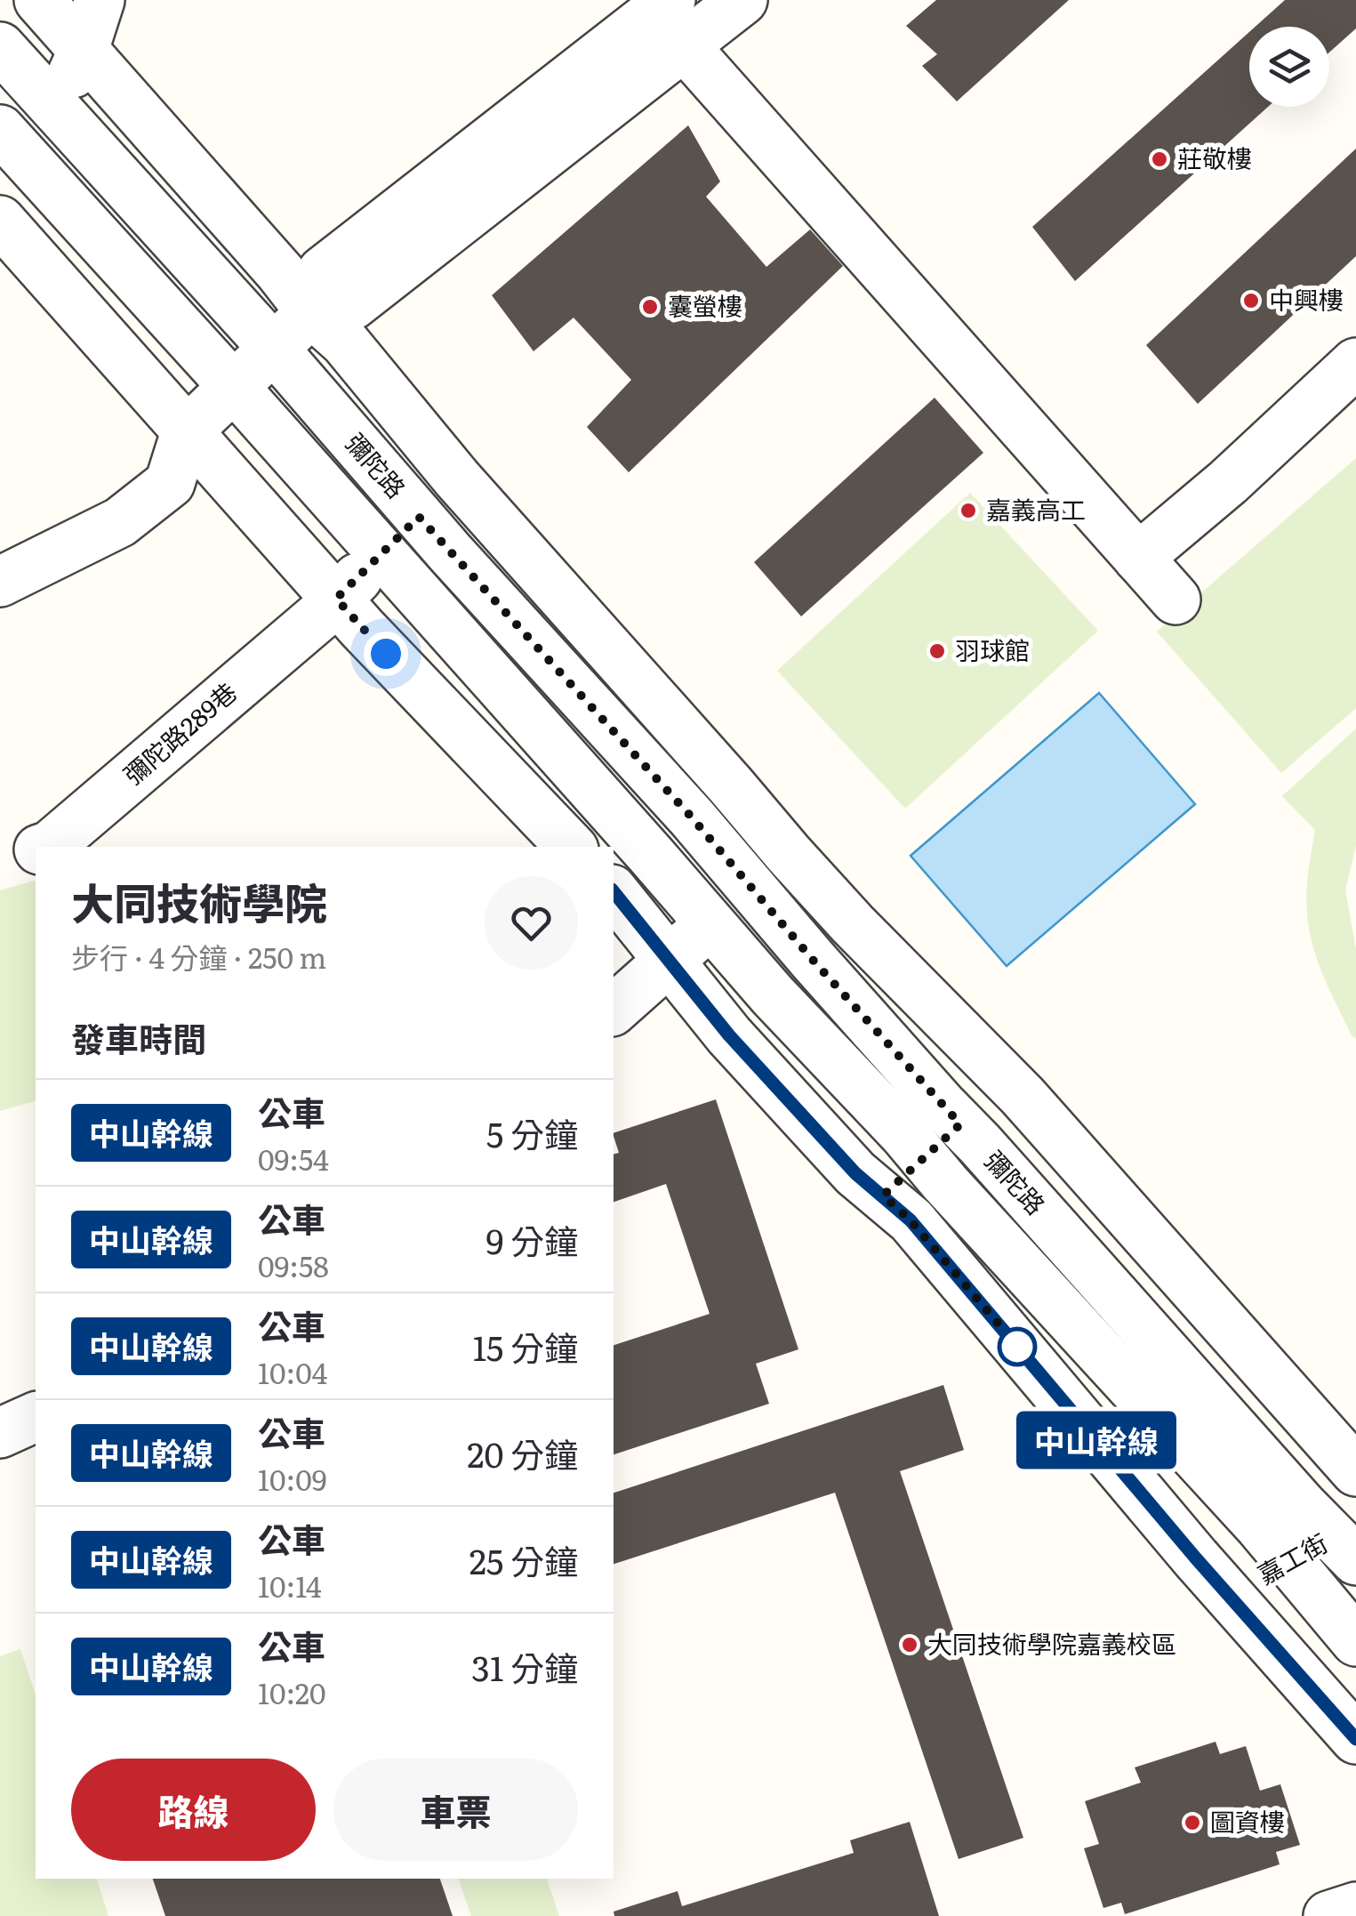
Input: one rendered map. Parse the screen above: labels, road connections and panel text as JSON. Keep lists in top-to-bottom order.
{
  "streets": {
    "street": ["彌陀路", "彌陀路289巷", "嘉工街"]
  },
  "crossings": [
    ["彌陀路", "彌陀路289巷"],
    ["彌陀路", "嘉工街"]
  ],
  "places": [
    "莊敬樓",
    "中興樓",
    "囊螢樓",
    "嘉義高工",
    "羽球館",
    "大同技術學院嘉義校區",
    "圖資樓"
  ],
  "lines": ["bus line 中山幹線"],
  "page": {
    "on_map": "中山幹線",
    "heading": [
      ["大同技術學院", "步行 · 4 分鐘 · 250 m"],
      "發車時間"
    ],
    "list": [
      {
        "mark": "中山幹線",
        "name": "公車",
        "note": "09:54",
        "value": "5 分鐘"
      },
      {
        "mark": "中山幹線",
        "name": "公車",
        "note": "09:58",
        "value": "9 分鐘"
      },
      {
        "mark": "中山幹線",
        "name": "公車",
        "note": "10:04",
        "value": "15 分鐘"
      },
      {
        "mark": "中山幹線",
        "name": "公車",
        "note": "10:09",
        "value": "20 分鐘"
      },
      {
        "mark": "中山幹線",
        "name": "公車",
        "note": "10:14",
        "value": "25 分鐘"
      },
      {
        "mark": "中山幹線",
        "name": "公車",
        "note": "10:20",
        "value": "31 分鐘"
      }
    ],
    "buttons": ["路線", "車票"]
  }
}
